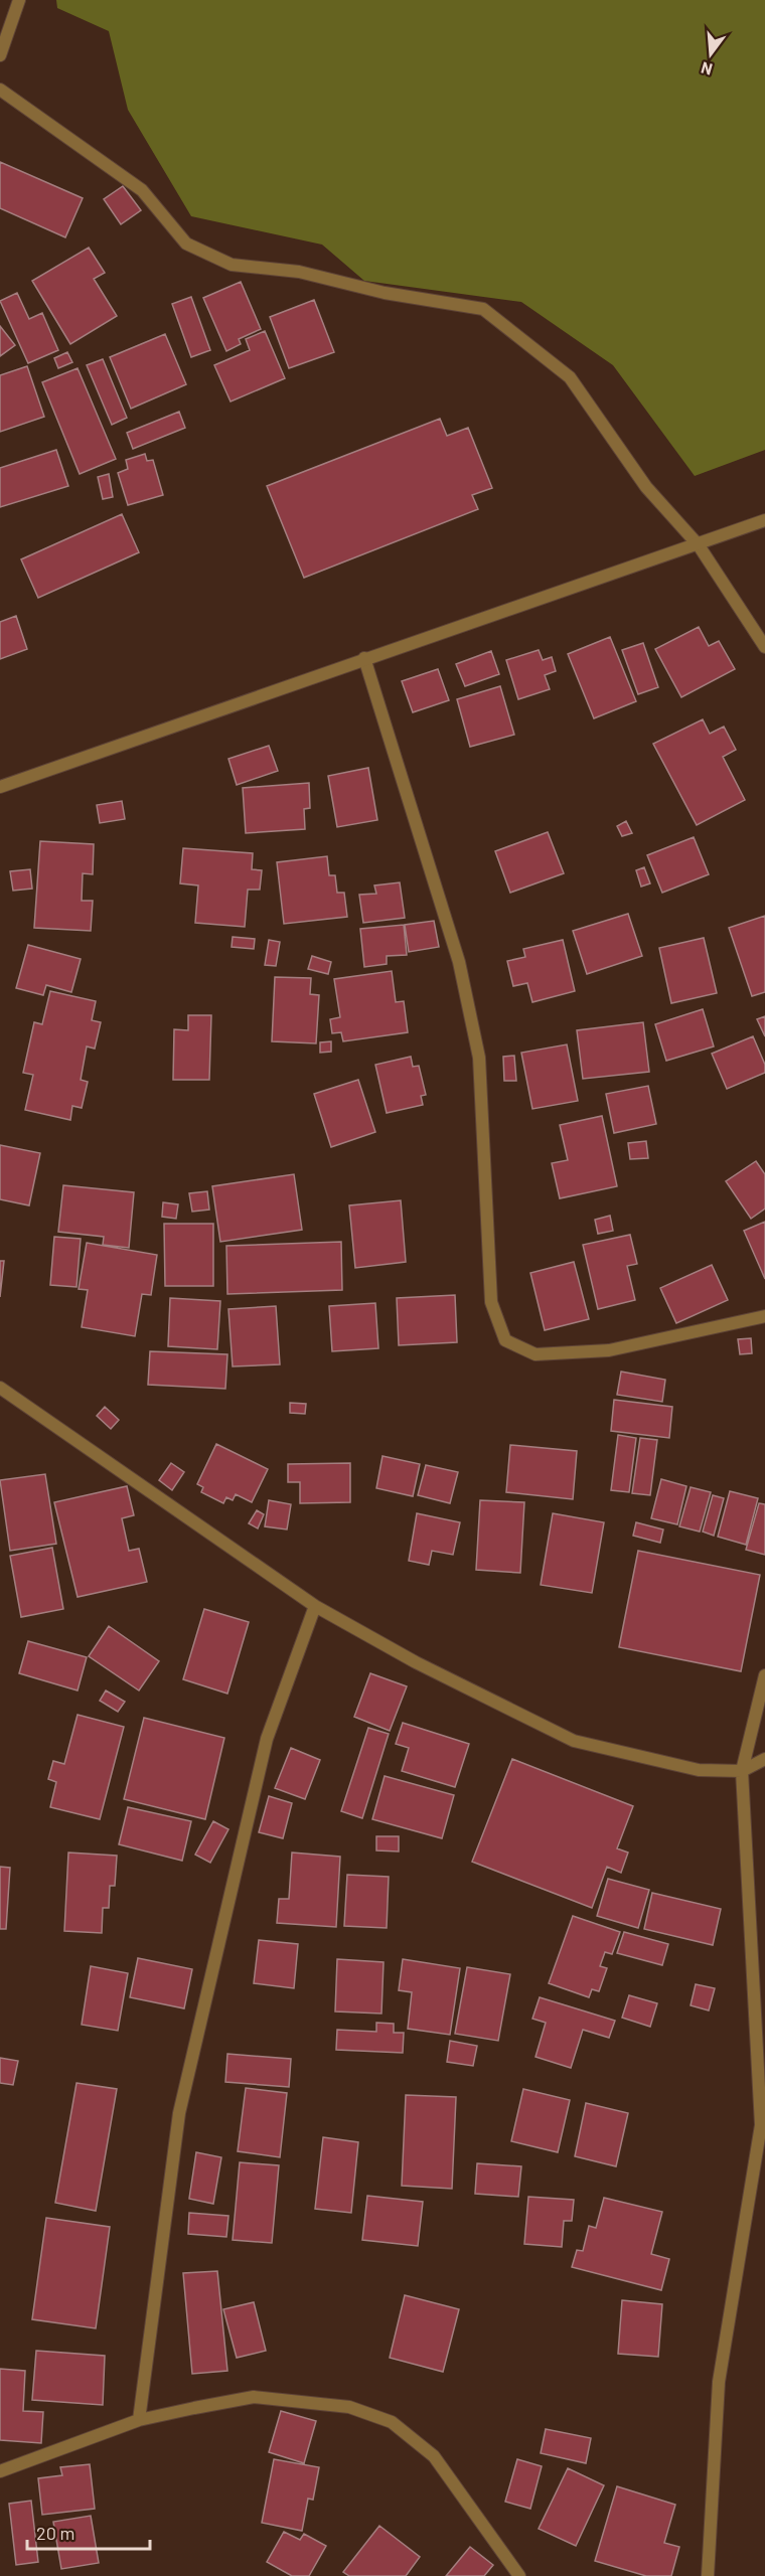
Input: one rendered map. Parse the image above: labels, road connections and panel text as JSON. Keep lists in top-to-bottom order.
{
  "scale_bar": "20 m",
  "north": "bottom"
}
